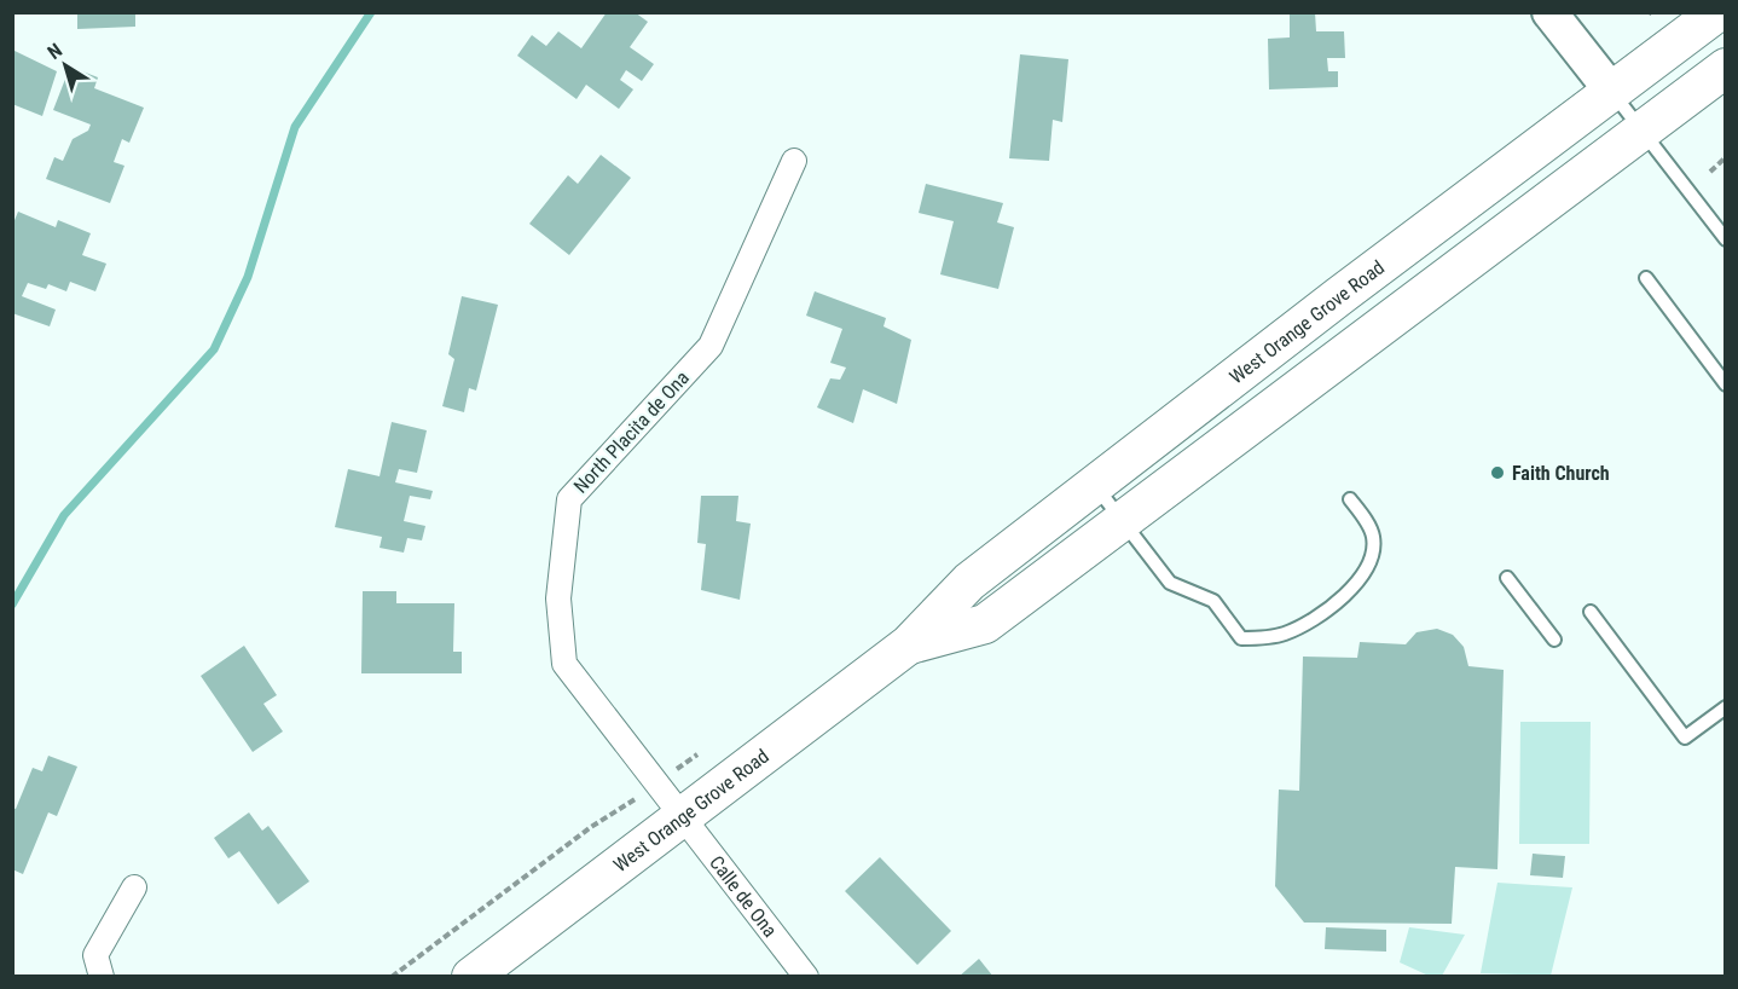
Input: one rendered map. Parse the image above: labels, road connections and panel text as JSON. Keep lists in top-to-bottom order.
{
  "streets": {
    "main road": ["West Orange Grove Road"],
    "street": ["North Placita de Ona", "Calle de Ona"]
  },
  "crossings": [
    ["West Orange Grove Road", "North Placita de Ona"],
    ["West Orange Grove Road", "Calle de Ona"],
    ["North Placita de Ona", "Calle de Ona"]
  ],
  "places": ["Faith Church"],
  "north": "top left"
}
